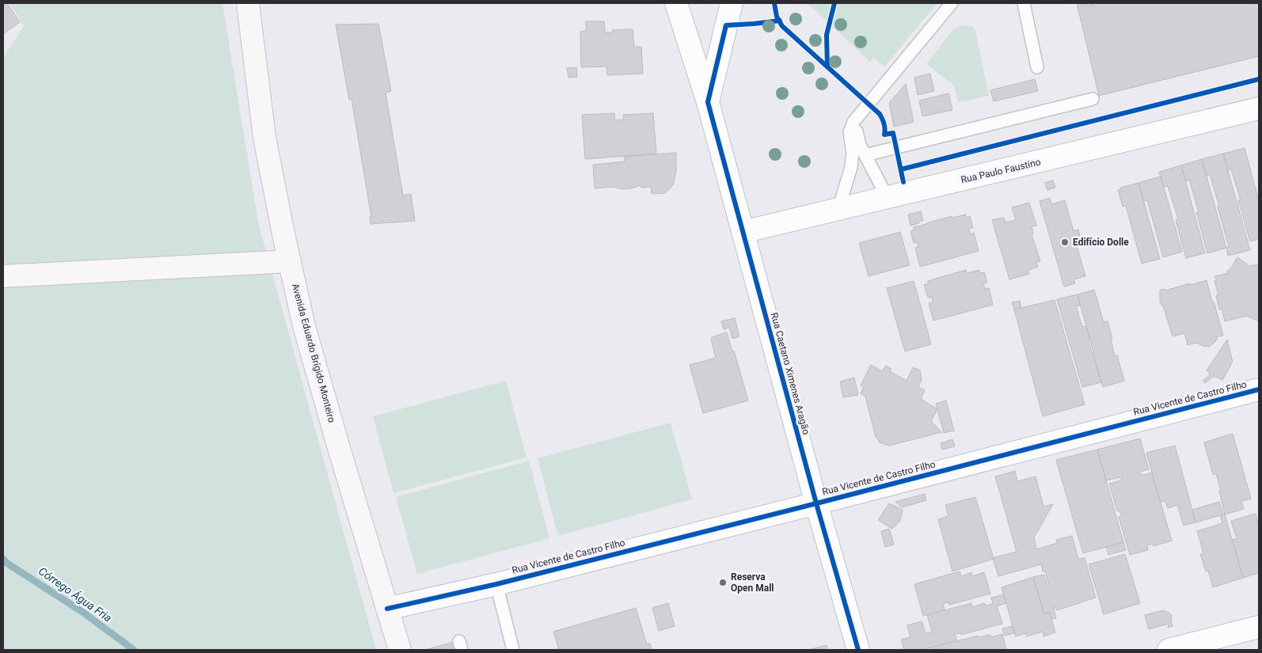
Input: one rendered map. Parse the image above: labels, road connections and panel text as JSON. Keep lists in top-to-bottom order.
{
  "streets": {
    "main road": ["Avenida Eduardo Brígido Monteiro"],
    "street": ["Rua Paulo Faustino", "Rua Caetano Ximenes Aragão", "Rua Vicente de Castro Filho"]
  },
  "crossings": [
    ["Rua Paulo Faustino", "Rua Caetano Ximenes Aragão"],
    ["Avenida Eduardo Brígido Monteiro", "Rua Vicente de Castro Filho"],
    ["Rua Caetano Ximenes Aragão", "Rua Vicente de Castro Filho"]
  ],
  "water": ["Córrego Água Fria"],
  "places": ["Edifício Dolle", "Reserva Open Mall"]
}
